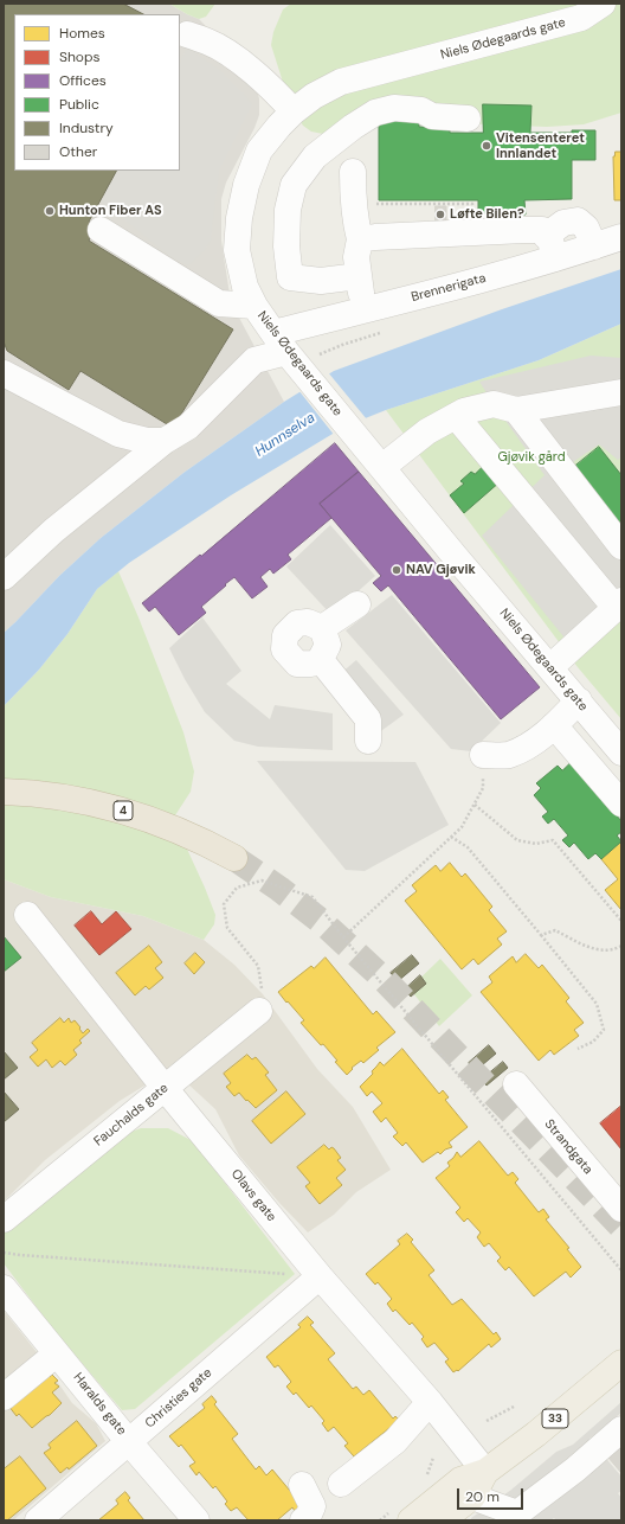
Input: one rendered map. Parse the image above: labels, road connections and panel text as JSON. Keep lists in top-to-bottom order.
{
  "streets": {
    "highway": ["4"],
    "main road": ["33"],
    "street": [
      "Niels Ødegaards gate",
      "Brennerigata",
      "Fauchalds gate",
      "Strandgata",
      "Olavs gate",
      "Christies gate",
      "Haralds gate"
    ]
  },
  "crossings": [
    ["Niels Ødegaards gate", "Brennerigata"],
    ["Fauchalds gate", "Olavs gate"],
    ["Olavs gate", "Christies gate"],
    ["Olavs gate", "33"],
    ["Christies gate", "Haralds gate"]
  ],
  "water": ["Hunnselva"],
  "parks": ["Gjøvik gård"],
  "places": [
    "Vitensenteret Innlandet",
    "Hunton Fiber AS",
    "Løfte Bilen?",
    "NAV Gjøvik"
  ],
  "legend": [
    "Homes",
    "Shops",
    "Offices",
    "Public",
    "Industry",
    "Other"
  ],
  "scale_bar": "20 m"
}
